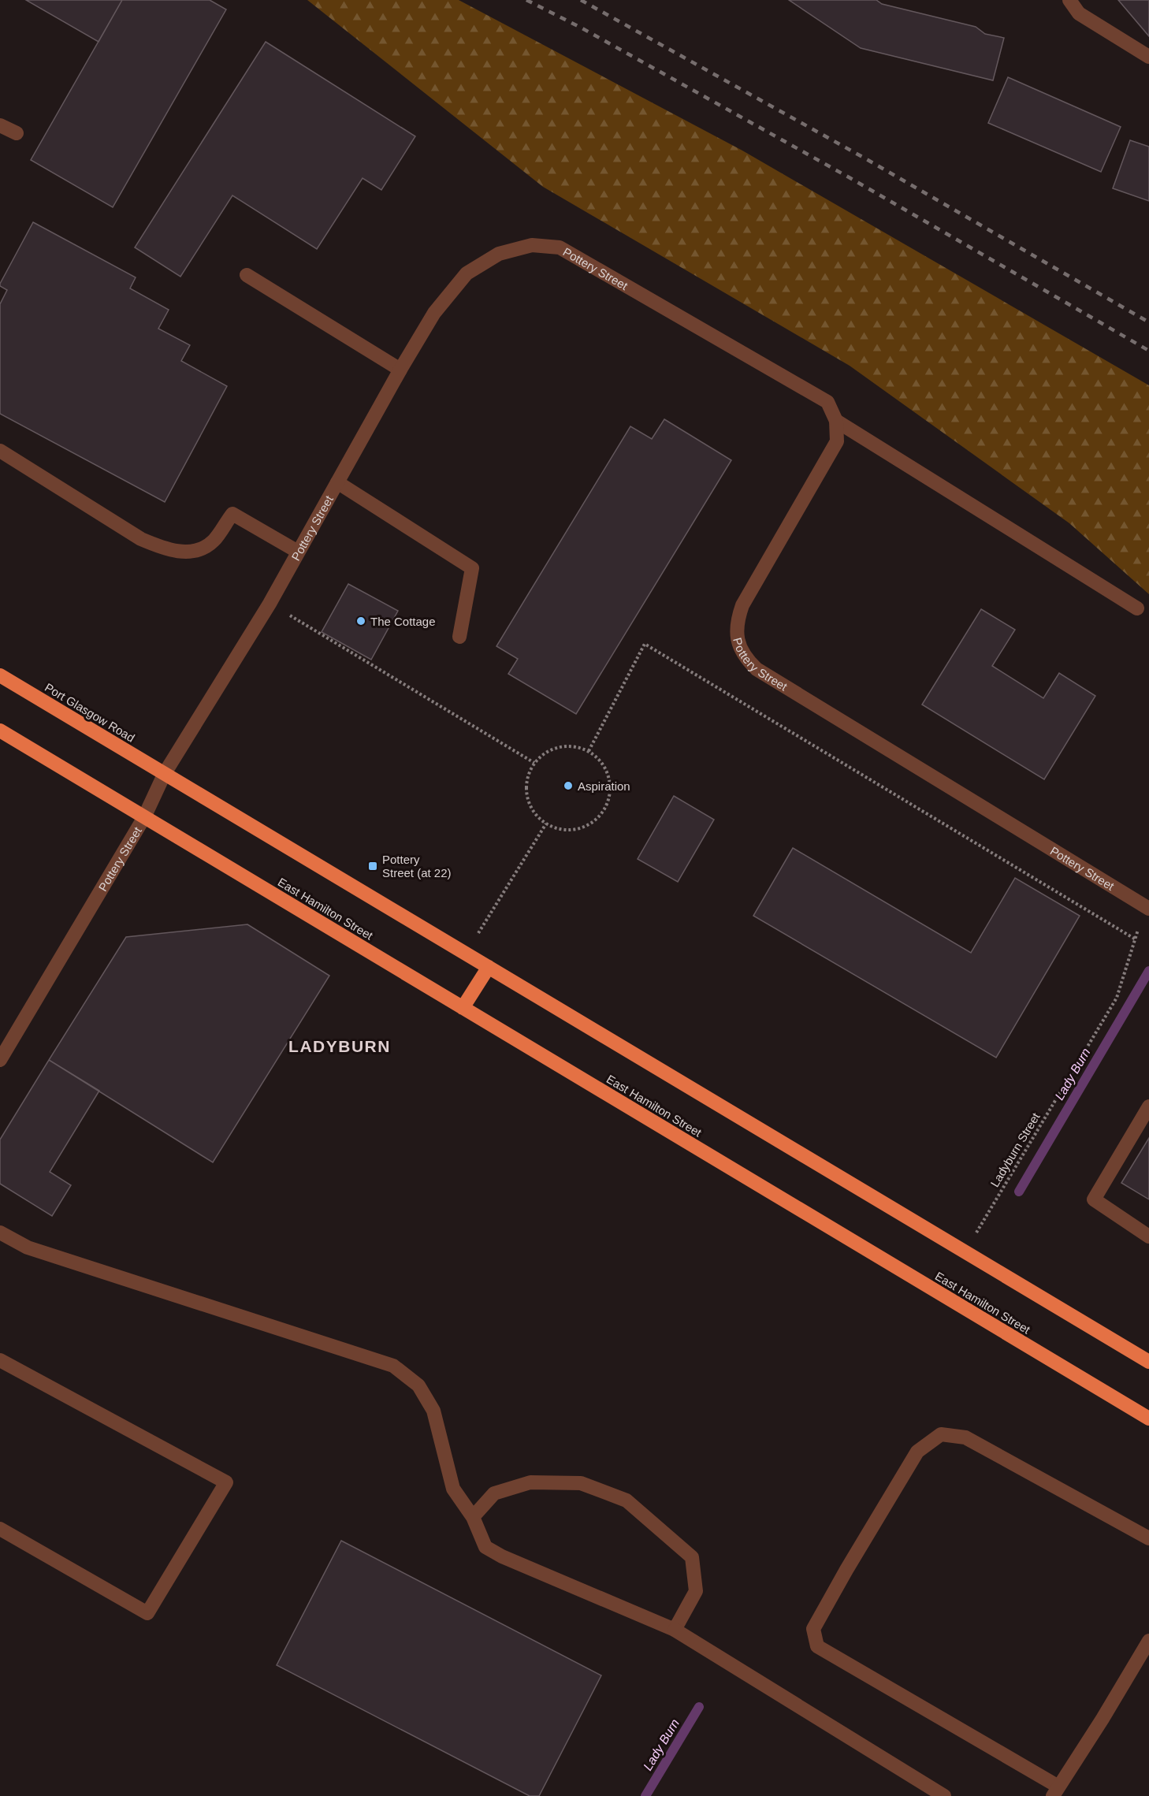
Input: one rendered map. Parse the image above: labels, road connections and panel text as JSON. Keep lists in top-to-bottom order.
{
  "streets": {
    "highway": ["Port Glasgow Road", "East Hamilton Street"],
    "street": ["Pottery Street"],
    "path": ["Ladyburn Street"]
  },
  "crossings": [
    ["Pottery Street", "Port Glasgow Road"],
    ["Pottery Street", "East Hamilton Street"],
    ["Pottery Street", "Ladyburn Street"]
  ],
  "districts": ["LADYBURN"],
  "water": ["Lady Burn"],
  "places": {
    "other": ["The Cottage", "Aspiration"],
    "transit": ["Pottery Street (at 22)"]
  }
}
